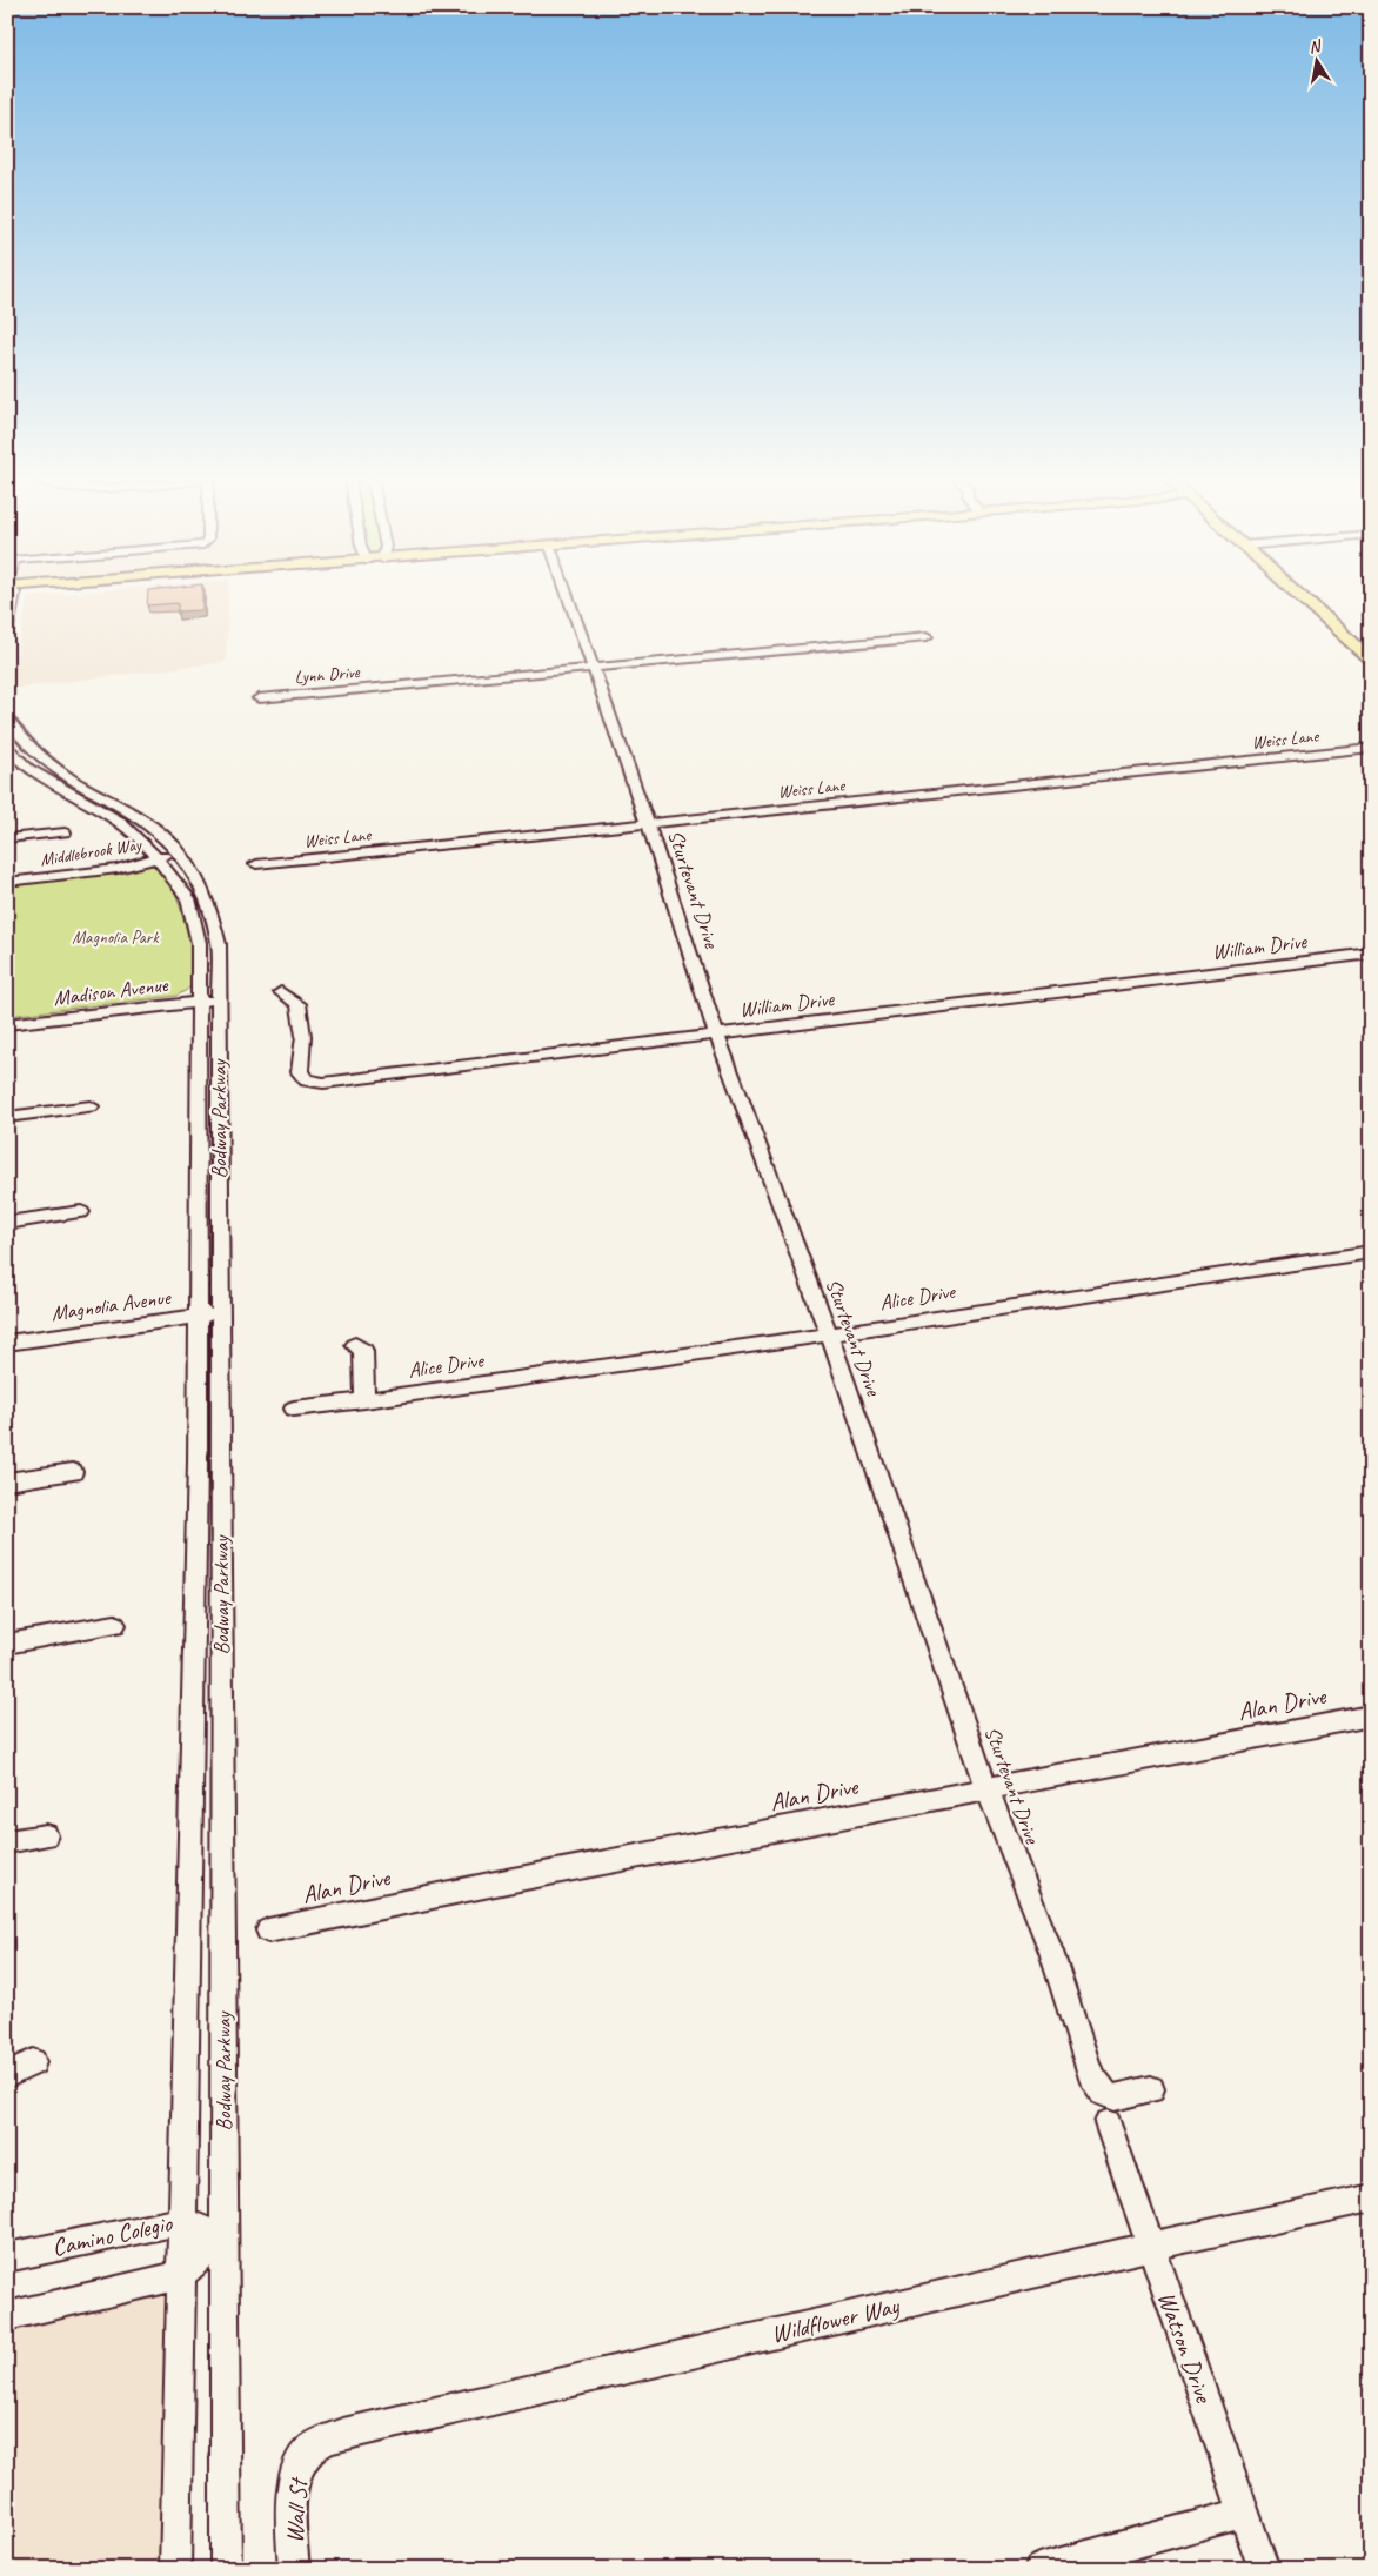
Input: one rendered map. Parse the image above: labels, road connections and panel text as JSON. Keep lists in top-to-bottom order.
{
  "streets": {
    "street": [
      "Lynn Drive",
      "Weiss Lane",
      "Middlebrook Way",
      "Sturtevant Drive",
      "William Drive",
      "Madison Avenue",
      "Bodway Parkway",
      "Alice Drive",
      "Magnolia Avenue",
      "Alan Drive",
      "Camino Colegio",
      "Wildflower Way",
      "Watson Drive",
      "Wall St"
    ]
  },
  "crossings": [
    ["Lynn Drive", "Sturtevant Drive"],
    ["Weiss Lane", "Sturtevant Drive"],
    ["Middlebrook Way", "Bodway Parkway"],
    ["Sturtevant Drive", "William Drive"],
    ["Sturtevant Drive", "Alice Drive"],
    ["Sturtevant Drive", "Alan Drive"],
    ["Madison Avenue", "Bodway Parkway"],
    ["Bodway Parkway", "Magnolia Avenue"],
    ["Bodway Parkway", "Camino Colegio"],
    ["Wildflower Way", "Watson Drive"],
    ["Wildflower Way", "Wall St"]
  ],
  "parks": ["Magnolia Park"],
  "north": "top"
}
